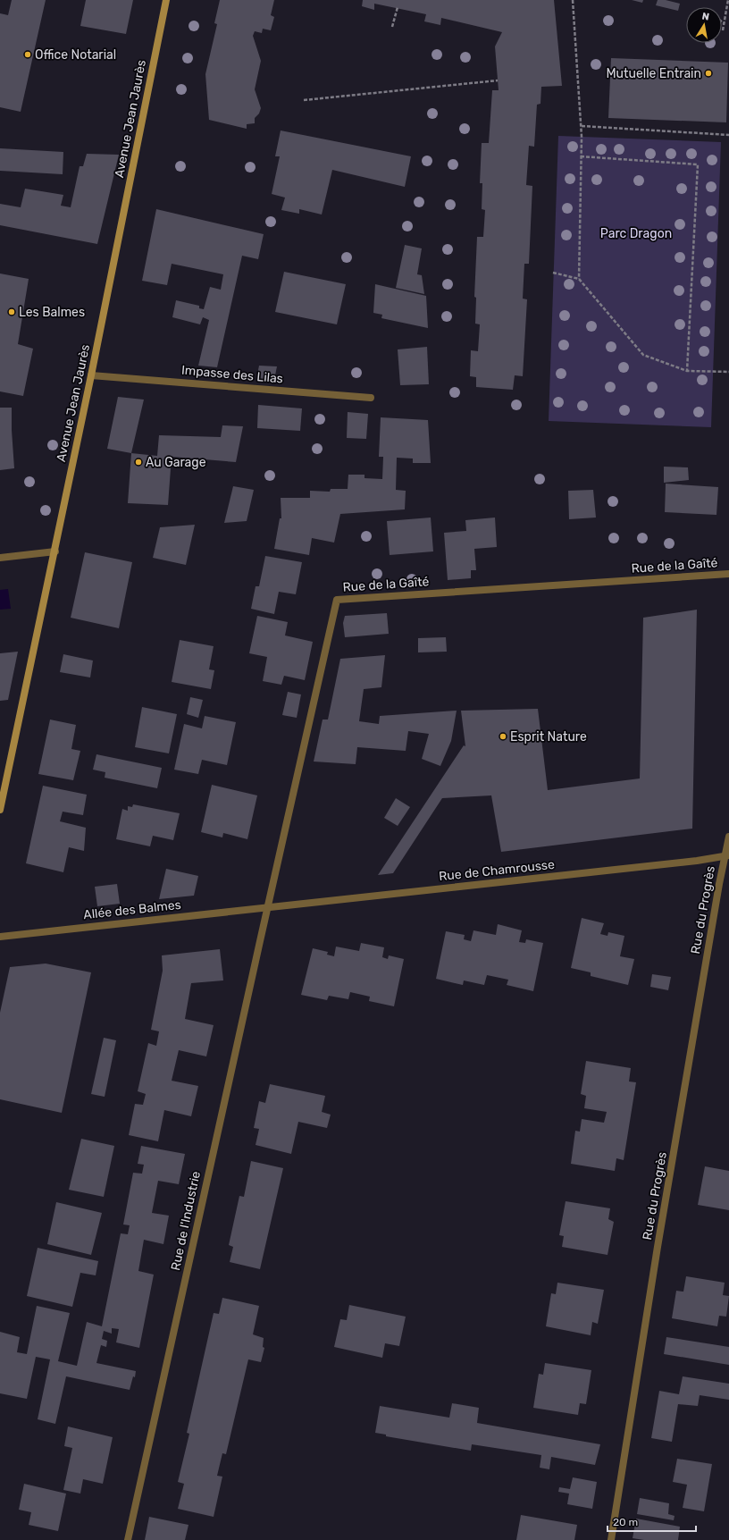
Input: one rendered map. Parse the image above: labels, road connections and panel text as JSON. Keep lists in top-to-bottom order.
{
  "streets": {
    "street": [
      "Avenue Jean Jaurès",
      "Impasse des Lilas",
      "Rue de la Gaîté",
      "Rue de Chamrousse",
      "Allée des Balmes",
      "Rue du Progrès",
      "Rue de l'Industrie"
    ]
  },
  "crossings": [
    ["Avenue Jean Jaurès", "Impasse des Lilas"],
    ["Rue de la Gaîté", "Rue de Chamrousse"],
    ["Rue de la Gaîté", "Allée des Balmes"],
    ["Rue de la Gaîté", "Rue de l'Industrie"],
    ["Rue de Chamrousse", "Allée des Balmes"],
    ["Rue de Chamrousse", "Rue du Progrès"],
    ["Rue de Chamrousse", "Rue de l'Industrie"],
    ["Allée des Balmes", "Rue de l'Industrie"]
  ],
  "parks": ["Parc Dragon"],
  "places": [
    "Office Notarial",
    "Mutuelle Entrain",
    "Les Balmes",
    "Au Garage",
    "Esprit Nature"
  ],
  "scale_bar": "20 m",
  "north": "top"
}
